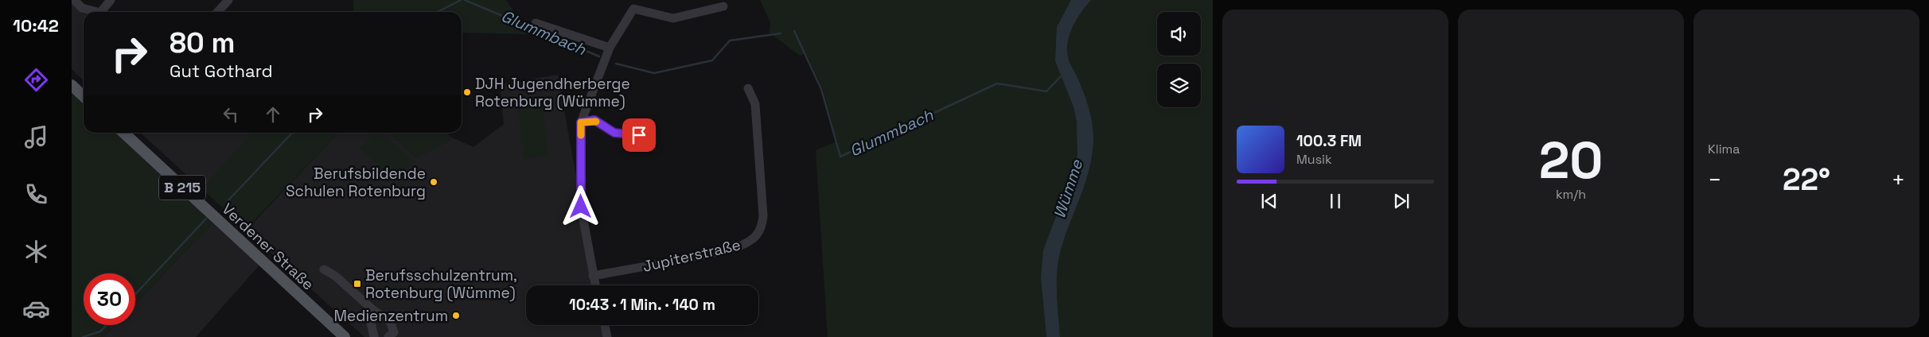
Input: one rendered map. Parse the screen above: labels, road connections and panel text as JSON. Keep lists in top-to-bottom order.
{
  "streets": {
    "main road": ["B 215", "Verdener Straße"],
    "street": ["Jupiterstraße"]
  },
  "water": ["Glummbach", "Wümme"],
  "places": {
    "other": ["DJH Jugendherberge Rotenburg (Wümme)", "Berufsbildende Schulen Rotenburg", "Medienzentrum"],
    "transit": ["Berufsschulzentrum, Rotenburg (Wümme)"]
  },
  "page": {
    "tabs": "10:42",
    "tile": [
      ["20", "km/h"],
      "Klima"
    ],
    "turn": ["80 m", "Gut Gothard"],
    "song": ["100.3 FM", "Musik"],
    "heat": ["−", "22°", "+"],
    "limit": "30",
    "trip": "10:43 · 1 Min. · 140 m"
  }
}
